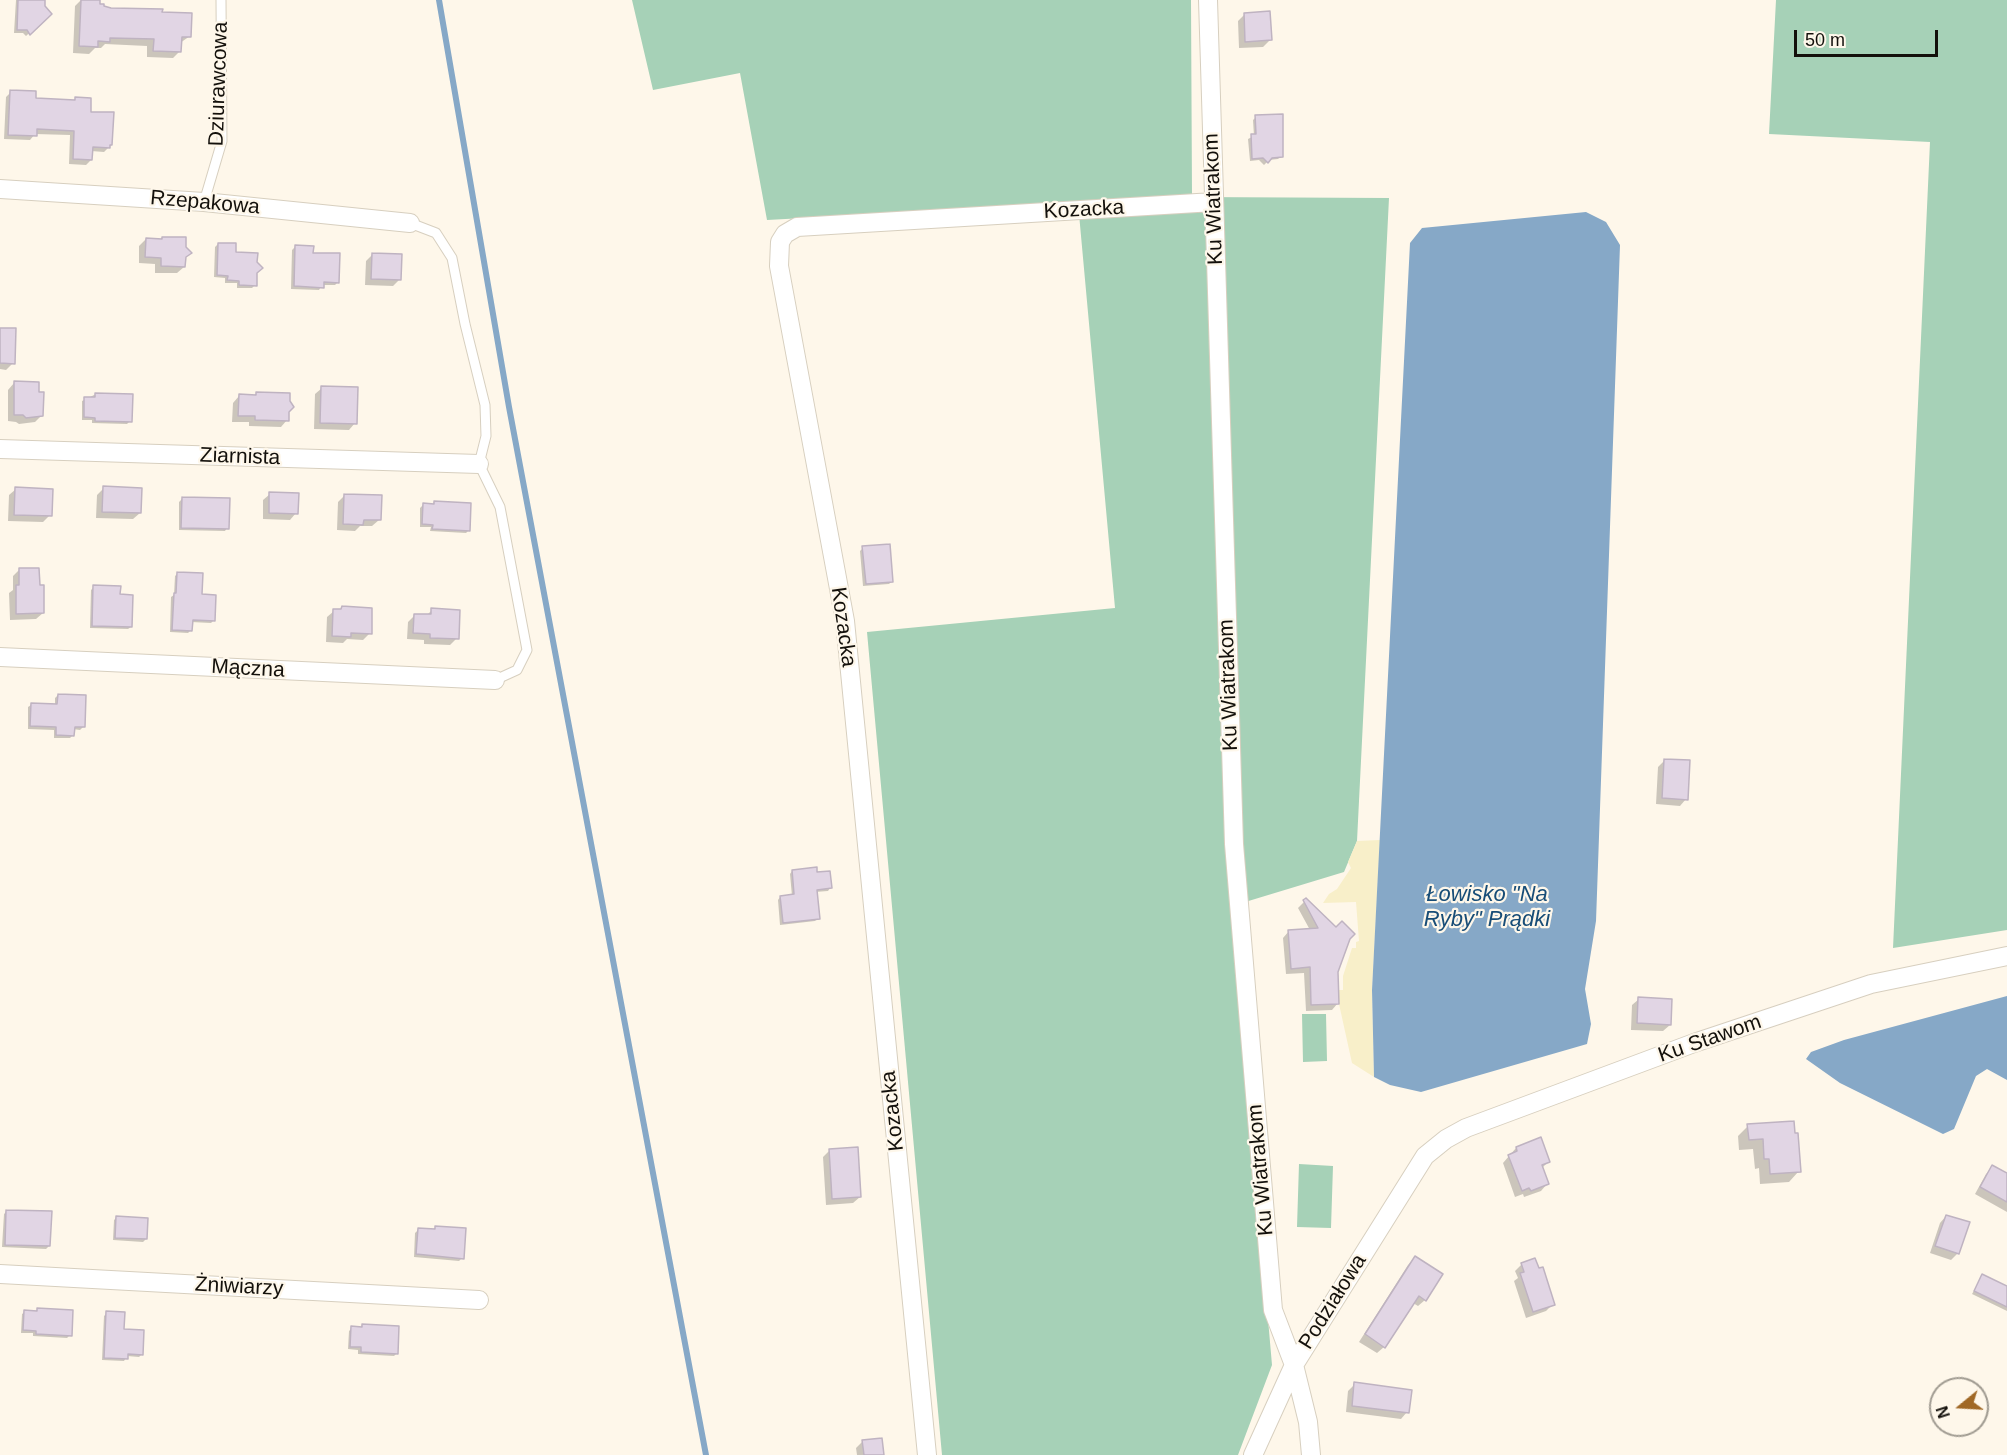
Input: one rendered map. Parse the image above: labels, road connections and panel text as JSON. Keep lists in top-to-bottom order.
{
  "streets": {
    "street": [
      "Ku Wiatrakom",
      "Rzepakowa",
      "Kozacka",
      "Ziarnista",
      "Mączna",
      "Ku Stawom",
      "Żniwiarzy",
      "Podziałowa"
    ],
    "lane": ["Dziurawcowa"]
  },
  "crossings": [
    ["Dziurawcowa", "Rzepakowa"],
    ["Ku Wiatrakom", "Kozacka"],
    ["Ku Wiatrakom", "Podziałowa"],
    ["Ku Stawom", "Podziałowa"]
  ],
  "water": ["Łowisko \"Na Ryby\" Prądki"],
  "scale_bar": "50 m",
  "north": "left"
}
